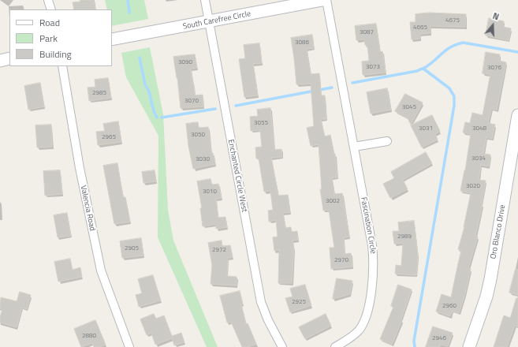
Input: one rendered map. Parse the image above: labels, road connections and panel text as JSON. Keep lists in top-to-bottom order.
{
  "streets": {
    "street": [
      "South Carefree Circle",
      "Enchanted Circle West",
      "Valencia Road",
      "Fascination Circle",
      "Oro Blanco Drive"
    ]
  },
  "crossings": [
    ["South Carefree Circle", "Enchanted Circle West"]
  ],
  "house_numbers": [
    "4675",
    "4665",
    "3087",
    "3086",
    "3090",
    "3073",
    "3076",
    "2985",
    "3070",
    "3045",
    "3055",
    "3031",
    "3048",
    "3050",
    "2965",
    "3034",
    "3030",
    "3020",
    "3010",
    "3002",
    "2989",
    "2905",
    "2972",
    "2970",
    "2925",
    "2960",
    "2880",
    "2946"
  ],
  "legend": ["Road", "Park", "Building"],
  "north": "top"
}
